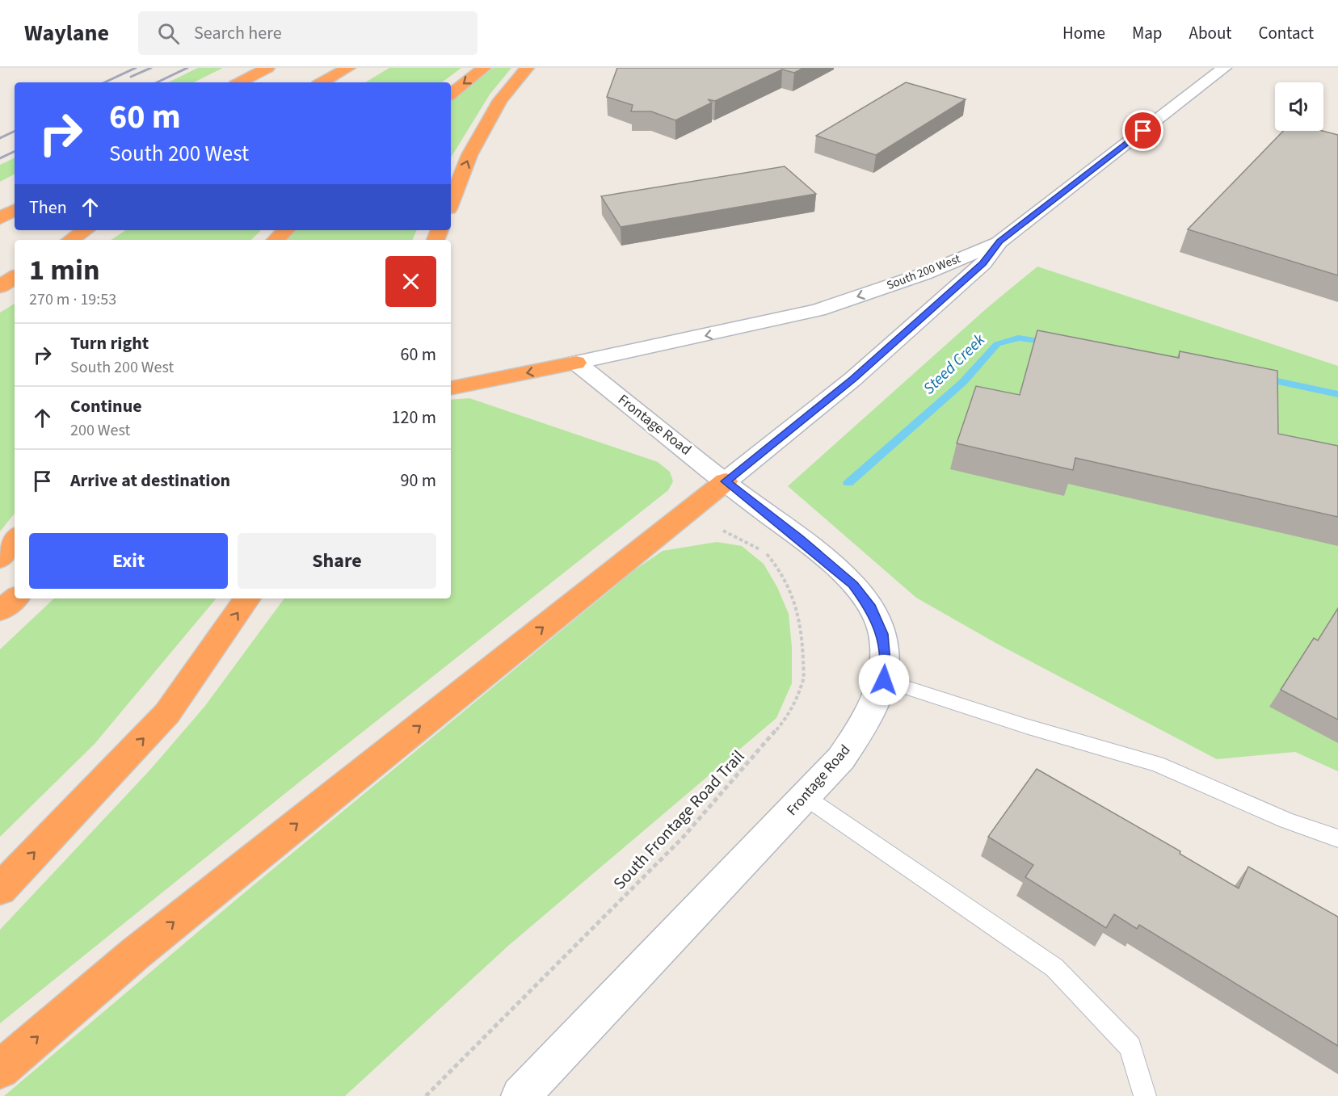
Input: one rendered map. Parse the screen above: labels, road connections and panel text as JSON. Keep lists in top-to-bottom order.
{
  "streets": {
    "main road": ["South 200 West", "Frontage Road"],
    "path": ["South Frontage Road Trail"]
  },
  "crossings": [
    ["South 200 West", "Frontage Road"]
  ],
  "water": ["Steed Creek"],
  "page": {
    "header": "Waylane",
    "search": "Search here",
    "nav": [
      "Home",
      "Map",
      "About",
      "Contact"
    ],
    "turn": ["60 m", "South 200 West"],
    "then": "Then",
    "heading": ["1 min", "270 m · 19:53"],
    "list": [
      {
        "name": "Turn right",
        "note": "South 200 West",
        "value": "60 m"
      },
      {
        "name": "Continue",
        "note": "200 West",
        "value": "120 m"
      },
      {
        "name": "Arrive at destination",
        "value": "90 m"
      }
    ],
    "buttons": ["Exit", "Share"]
  }
}
